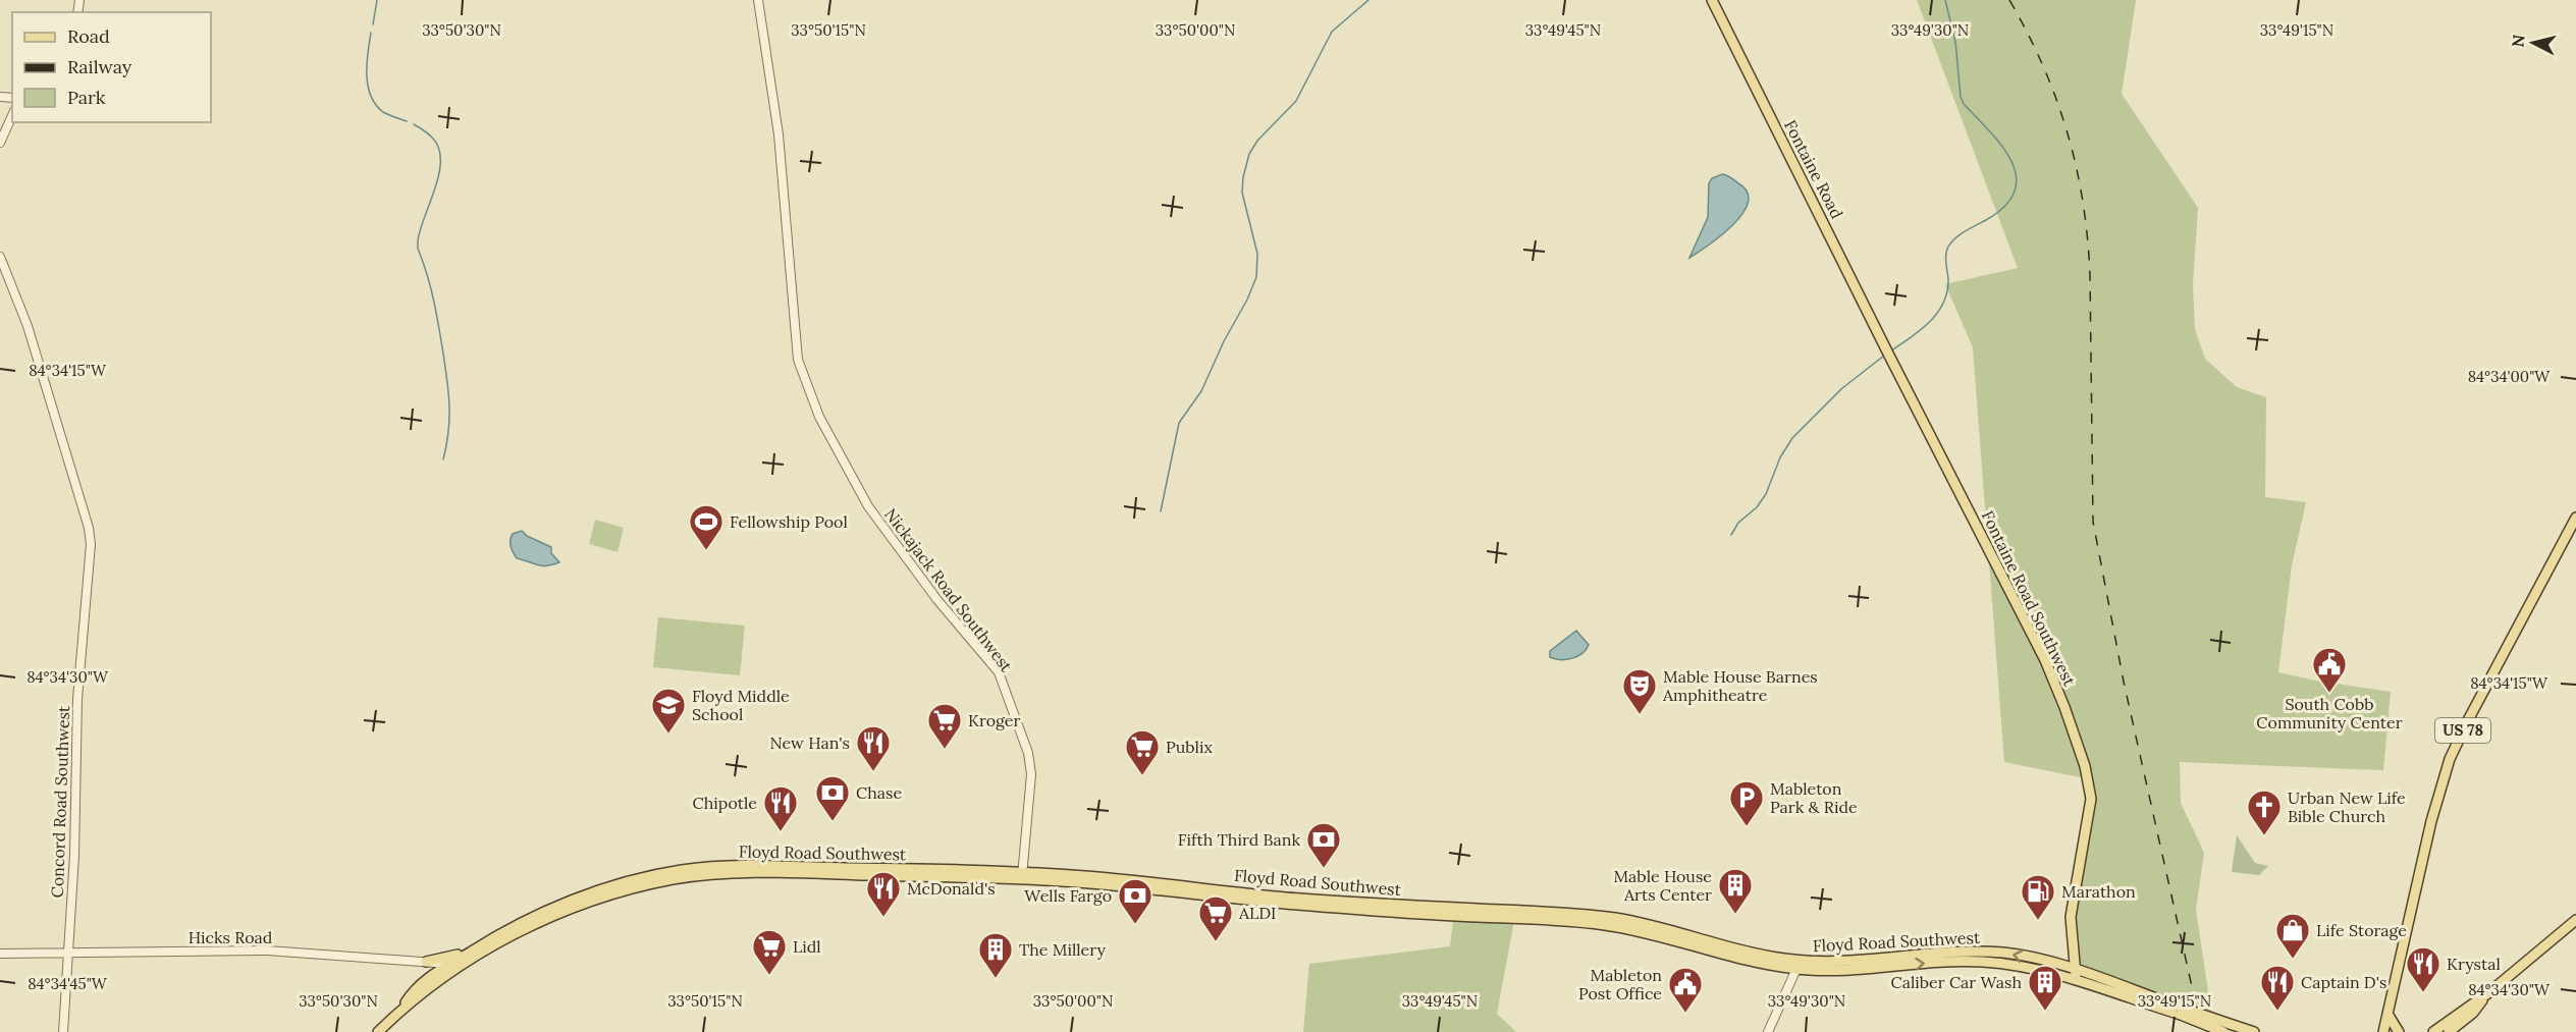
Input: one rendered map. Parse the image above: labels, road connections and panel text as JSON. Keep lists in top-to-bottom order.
{
  "streets": {
    "main road": [
      "Fontaine Road",
      "Fontaine Road Southwest",
      "US 78",
      "Floyd Road Southwest"
    ],
    "street": ["Nickajack Road Southwest", "Concord Road Southwest", "Hicks Road"]
  },
  "crossings": [
    ["Fontaine Road", "Fontaine Road Southwest"],
    ["Nickajack Road Southwest", "Floyd Road Southwest"],
    ["Fontaine Road Southwest", "Floyd Road Southwest"],
    ["Concord Road Southwest", "Hicks Road"],
    ["Floyd Road Southwest", "Hicks Road"]
  ],
  "places": {
    "sports": ["Fellowship Pool"],
    "public building": ["South Cobb Community Center", "Mableton Post Office"],
    "theatre": ["Mable House Barnes Amphitheatre"],
    "school or university": ["Floyd Middle School"],
    "supermarket": [
      "Kroger",
      "Publix",
      "ALDI",
      "Lidl"
    ],
    "restaurant": [
      "New Han's",
      "Chipotle",
      "McDonald's",
      "Krystal",
      "Captain D's"
    ],
    "bank": ["Chase", "Fifth Third Bank", "Wells Fargo"],
    "parking": ["Mableton Park & Ride"],
    "church": ["Urban New Life Bible Church"],
    "building": ["Mable House Arts Center", "The Millery", "Caliber Car Wash"],
    "fuel station": ["Marathon"],
    "shop": ["Life Storage"]
  },
  "legend": ["Road", "Railway", "Park"],
  "north": "left",
  "coordinates": [
    "33°50'30\"N",
    "33°50'15\"N",
    "33°50'00\"N",
    "33°49'45\"N",
    "33°49'30\"N",
    "33°49'15\"N",
    "84°34'15\"W",
    "84°34'00\"W",
    "84°34'30\"W",
    "84°34'45\"W"
  ]
}
